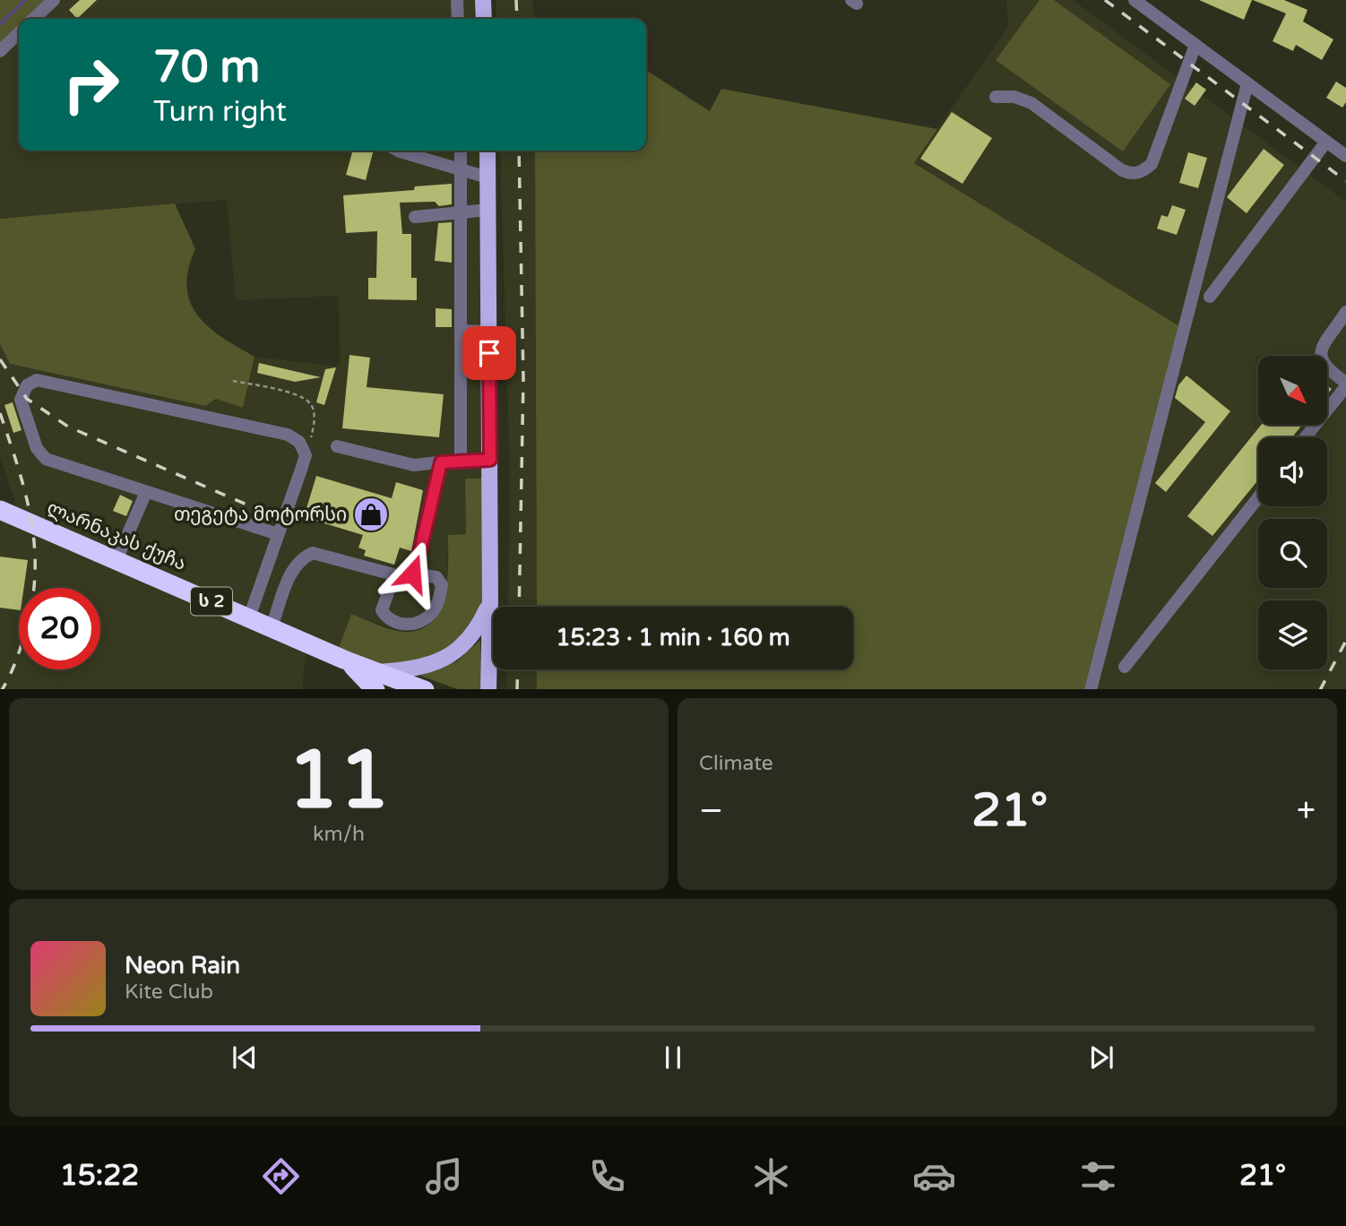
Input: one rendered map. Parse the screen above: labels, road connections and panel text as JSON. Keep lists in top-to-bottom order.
{
  "streets": {
    "highway": ["ლარნაკას ქუჩა", "ს 2"]
  },
  "places": {
    "shop": ["თეგეტა მოტორსი"]
  },
  "north": "bottom right",
  "page": {
    "turn": ["70 m", "Turn right"],
    "limit": "20",
    "trip": "15:23 · 1 min · 160 m",
    "tile": [
      ["11", "km/h"],
      "Climate"
    ],
    "heat": ["−", "21°", "+"],
    "song": ["Neon Rain", "Kite Club"],
    "tabs": ["15:22", "21°"]
  }
}
